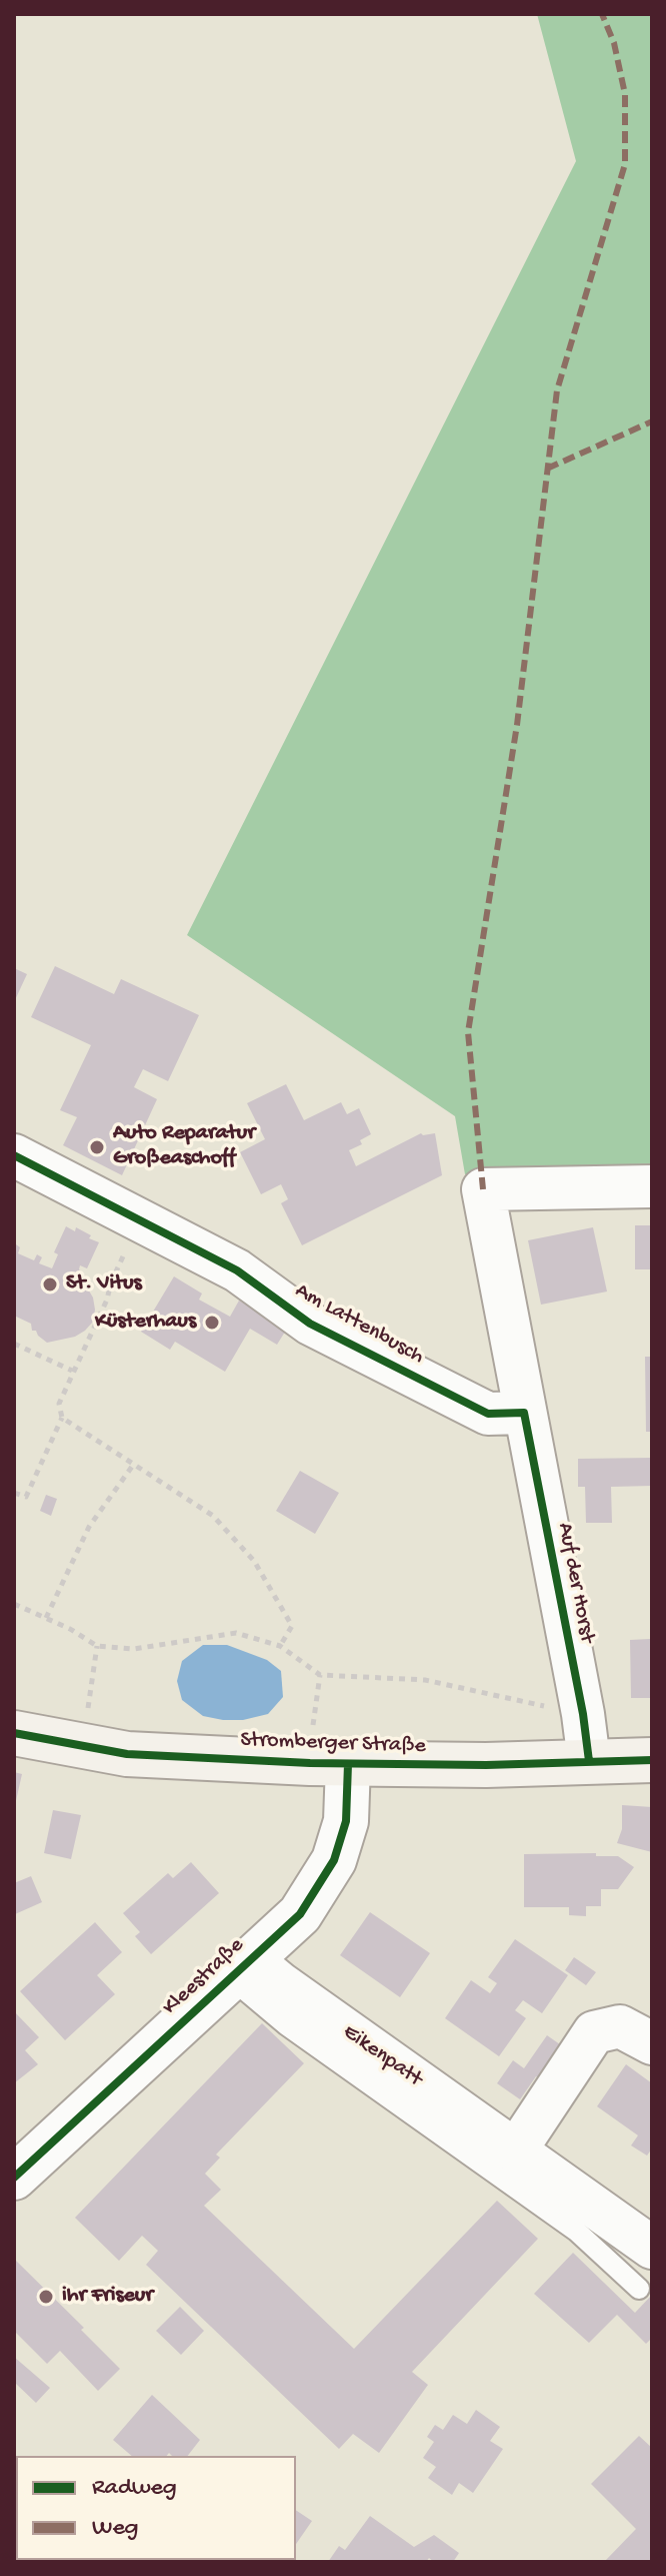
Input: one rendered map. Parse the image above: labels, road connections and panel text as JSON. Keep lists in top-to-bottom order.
{
  "streets": {
    "main road": ["Stromberger Straße"],
    "street": [
      "Am Lattenbusch",
      "Auf der Horst",
      "Kleestraße",
      "Eikenpatt"
    ]
  },
  "crossings": [
    ["Am Lattenbusch", "Auf der Horst"],
    ["Auf der Horst", "Stromberger Straße"],
    ["Stromberger Straße", "Kleestraße"],
    ["Kleestraße", "Eikenpatt"]
  ],
  "places": [
    "Auto Reparatur Großeaschoff",
    "St. Vitus",
    "Küsterhaus",
    "ihr Friseur"
  ],
  "legend": ["Radweg", "Weg"]
}
